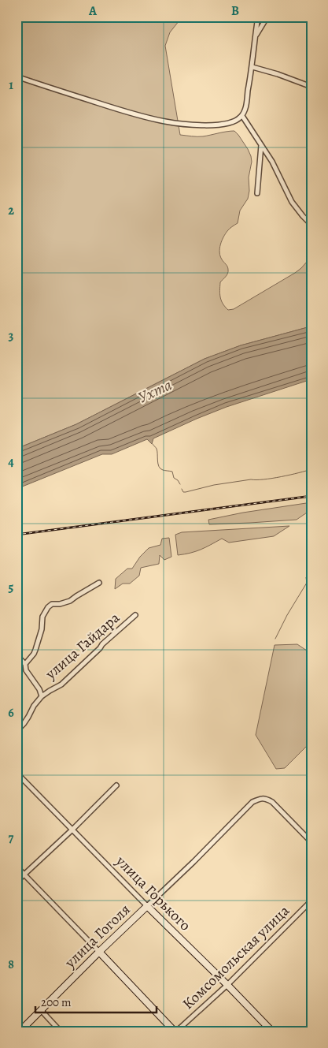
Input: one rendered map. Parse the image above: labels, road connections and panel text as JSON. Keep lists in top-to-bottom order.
{
  "streets": {
    "main road": ["улица Горького", "улица Гоголя"],
    "street": ["улица Гайдара", "Комсомольская улица"]
  },
  "crossings": [
    ["улица Горького", "улица Гоголя"],
    ["улица Горького", "Комсомольская улица"]
  ],
  "water": ["Ухта"],
  "scale_bar": "200 m",
  "grid": {
    "columns": ["A", "B"],
    "rows": [
      "1",
      "2",
      "3",
      "4",
      "5",
      "6",
      "7",
      "8"
    ]
  }
}
